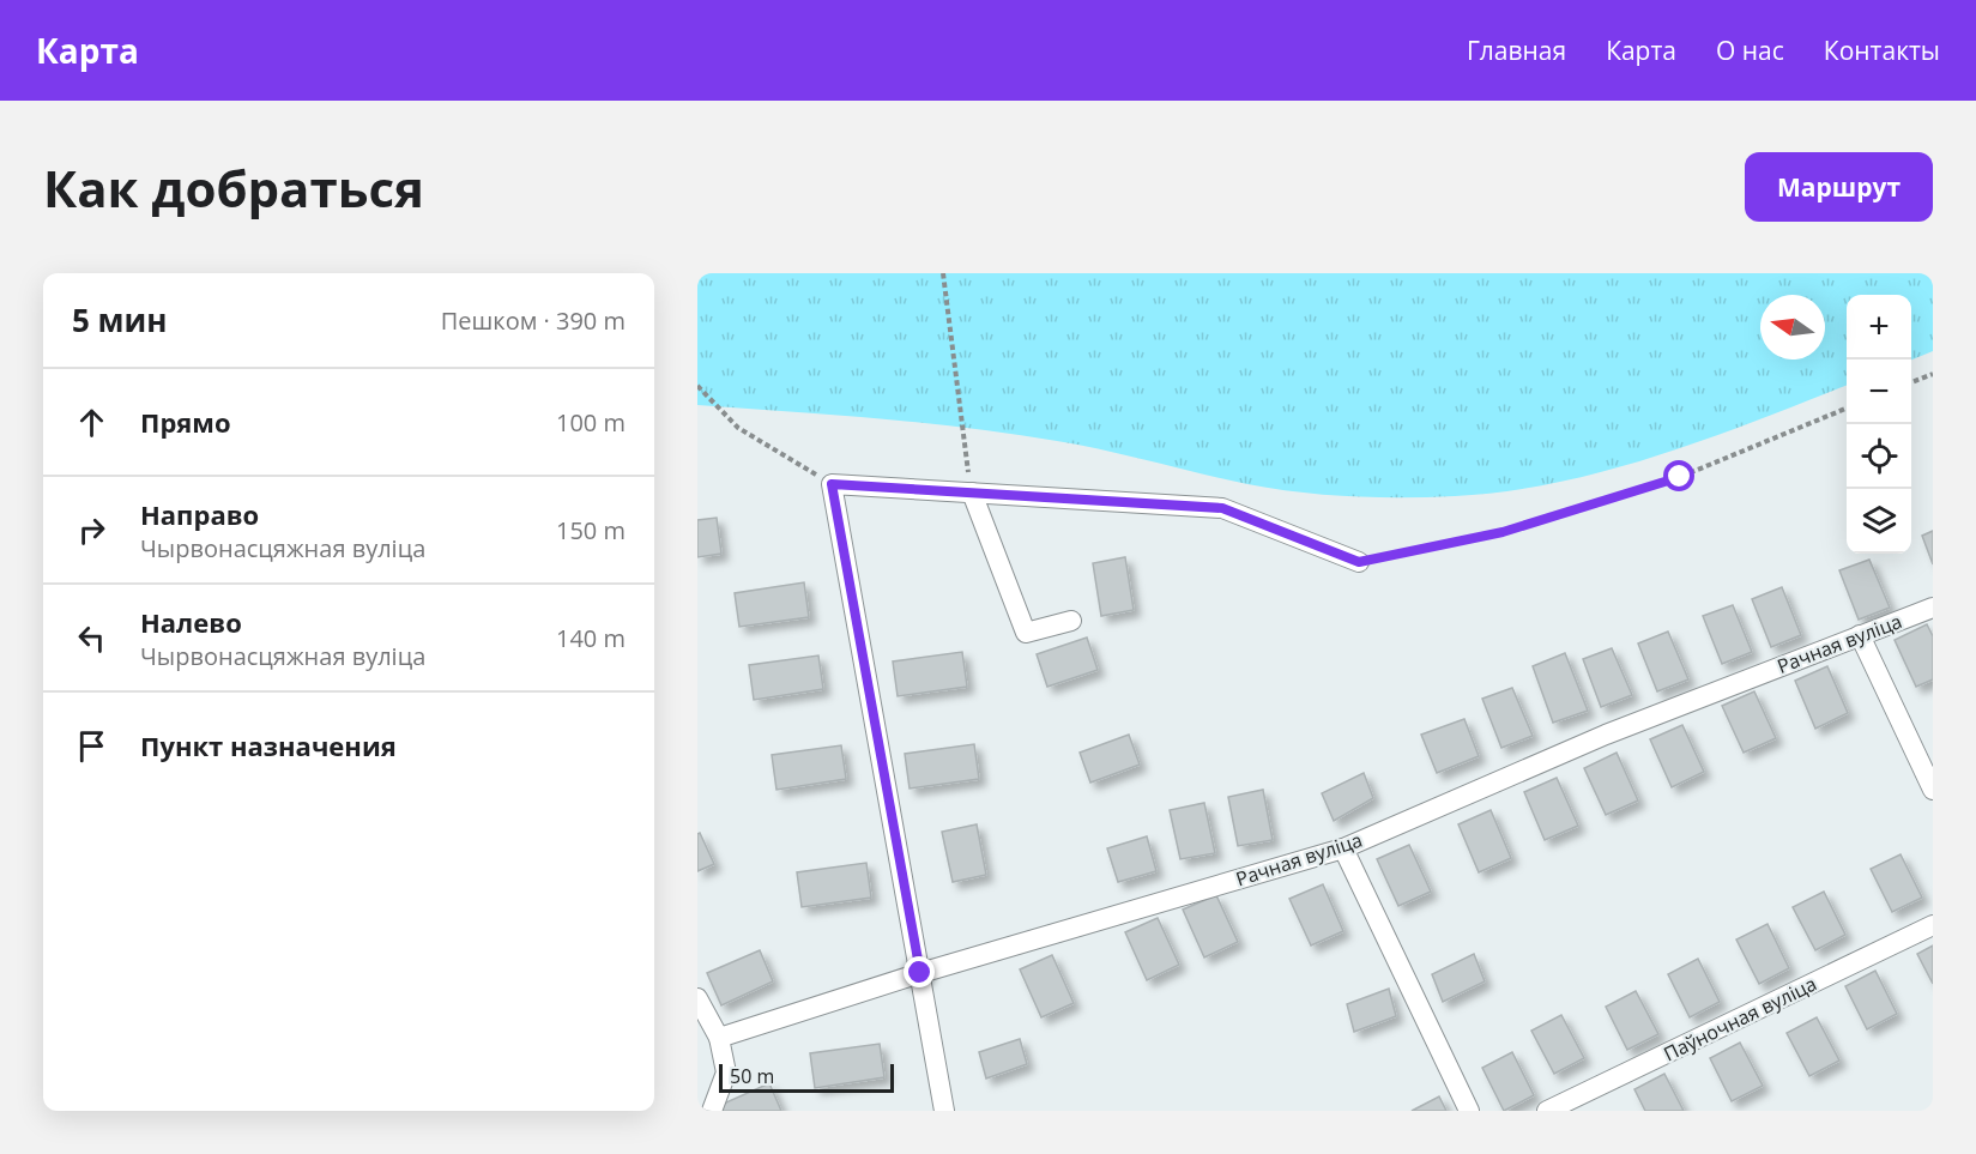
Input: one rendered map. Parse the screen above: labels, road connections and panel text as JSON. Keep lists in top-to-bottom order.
{
  "streets": {
    "street": ["Рачная вуліца", "Паўночная вуліца"]
  },
  "scale_bar": "50 m",
  "north": "left",
  "page": {
    "header": "Карта",
    "nav": [
      "Главная",
      "Карта",
      "О нас",
      "Контакты"
    ],
    "buttons": "Маршрут",
    "title": "Как добраться",
    "heading": ["5 мин", "Пешком · 390 m"],
    "map_buttons": ["+", "−"],
    "list": [
      ["Прямо", "100 m"],
      ["Направо", "Чырвонасцяжная вуліца", "150 m"],
      ["Налево", "Чырвонасцяжная вуліца", "140 m"],
      "Пункт назначения"
    ],
    "scale": "50 m"
  }
}
